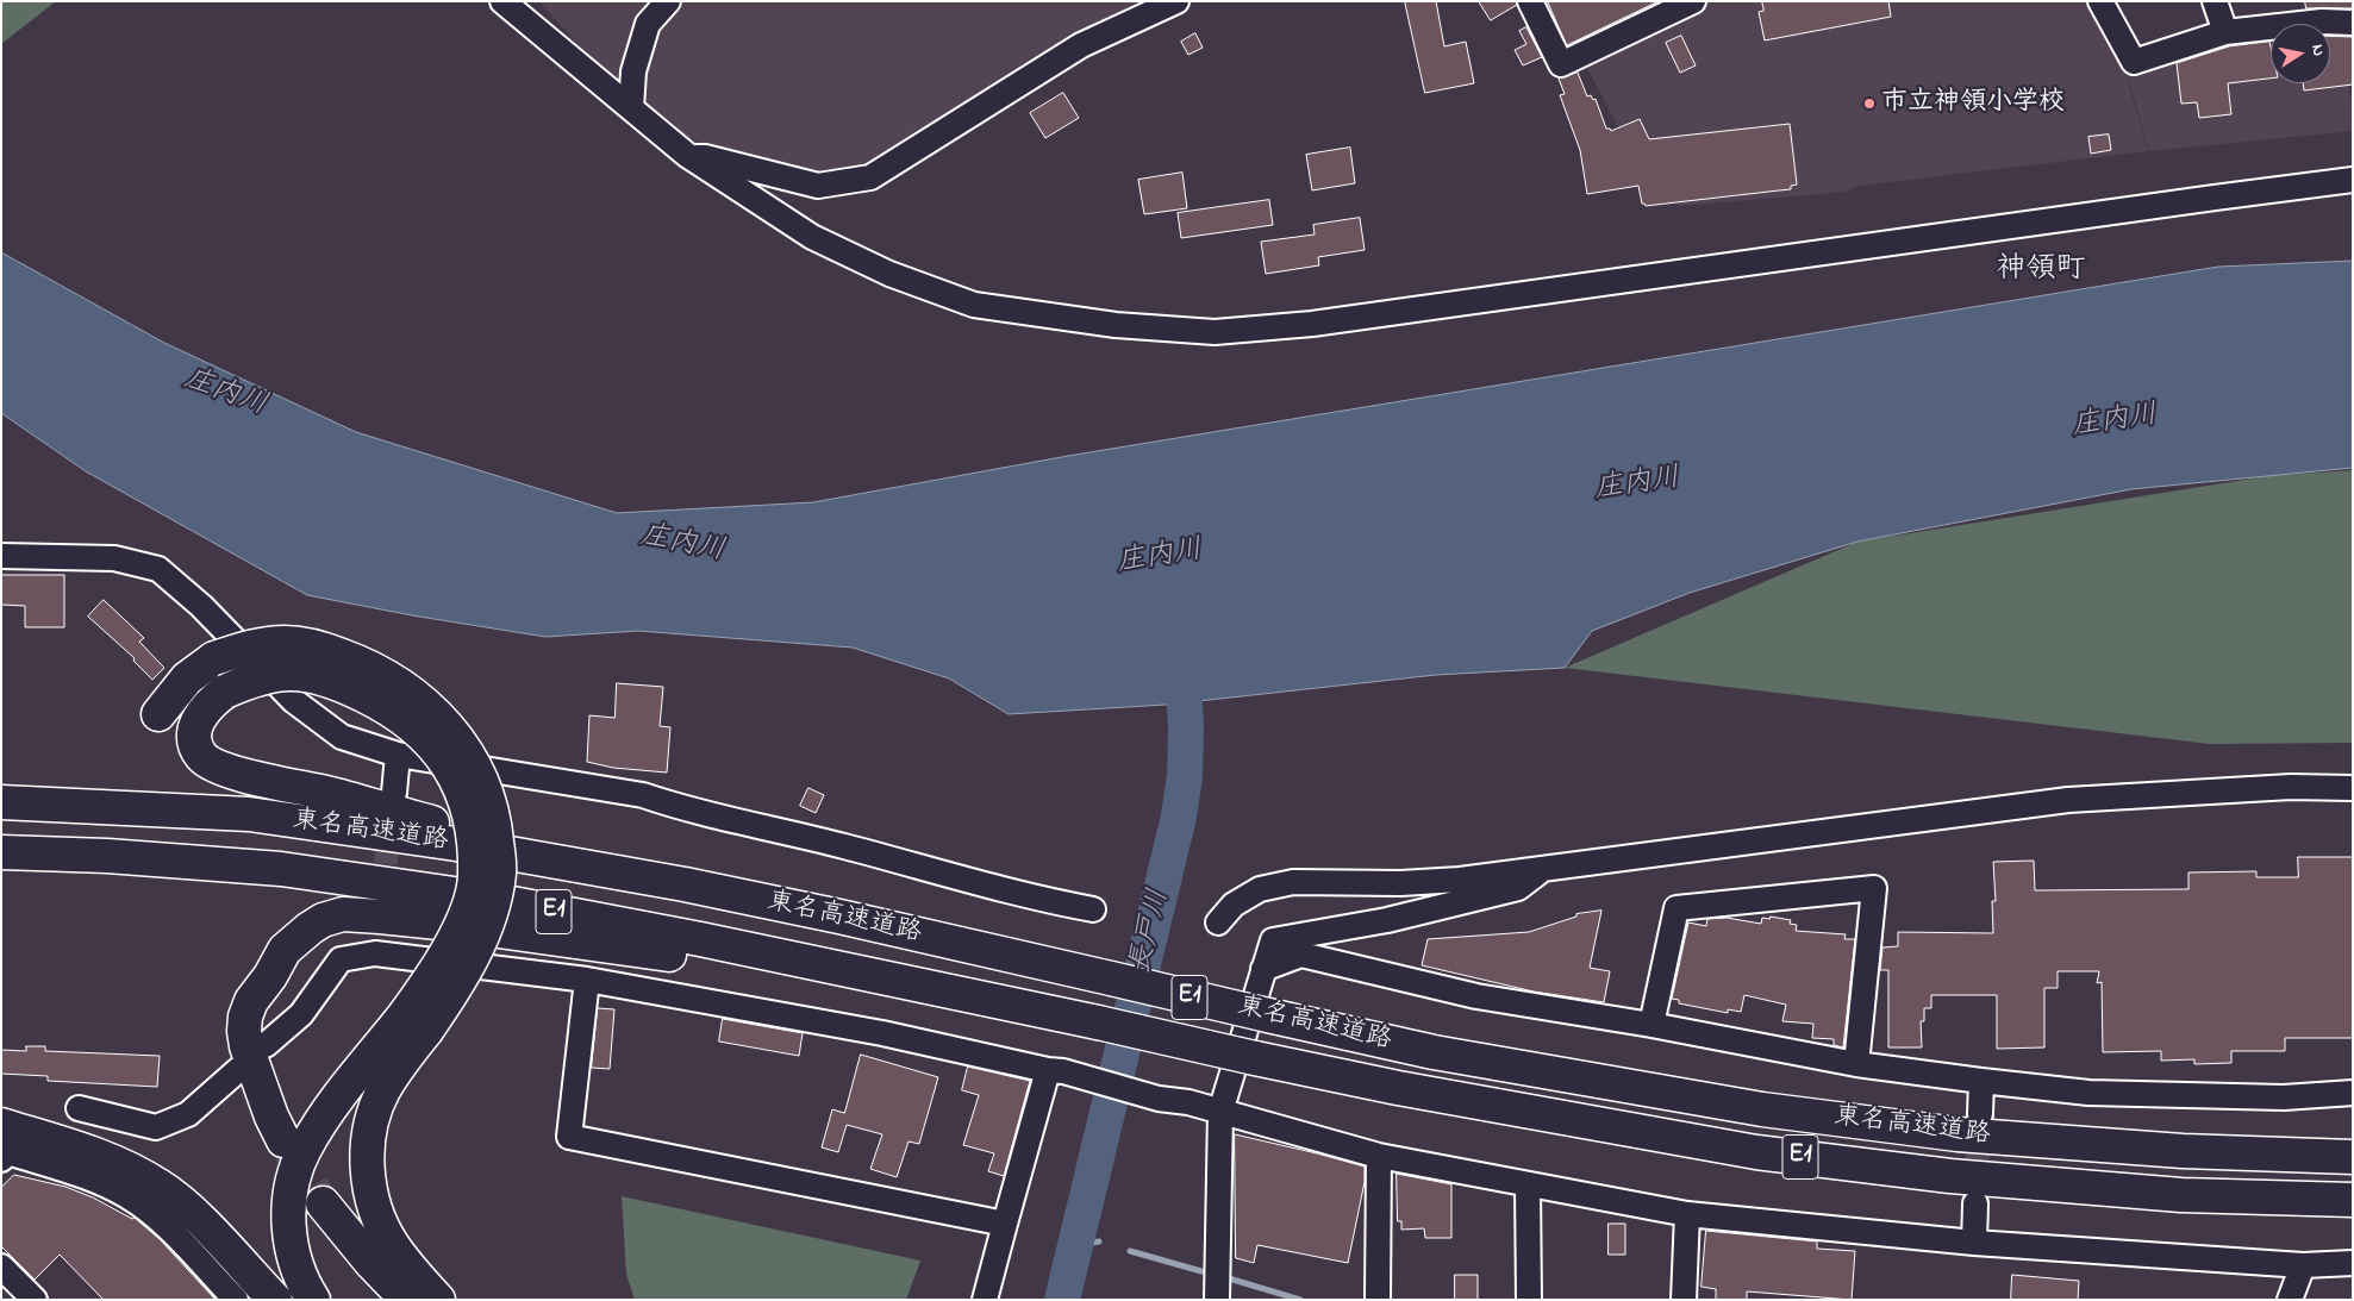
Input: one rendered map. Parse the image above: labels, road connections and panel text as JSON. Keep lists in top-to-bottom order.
{
  "streets": {
    "highway": ["東名高速道路", "E1"]
  },
  "districts": ["神領町"],
  "water": ["庄内川", "長戸川"],
  "places": ["市立神領小学校"],
  "north": "right"
}
